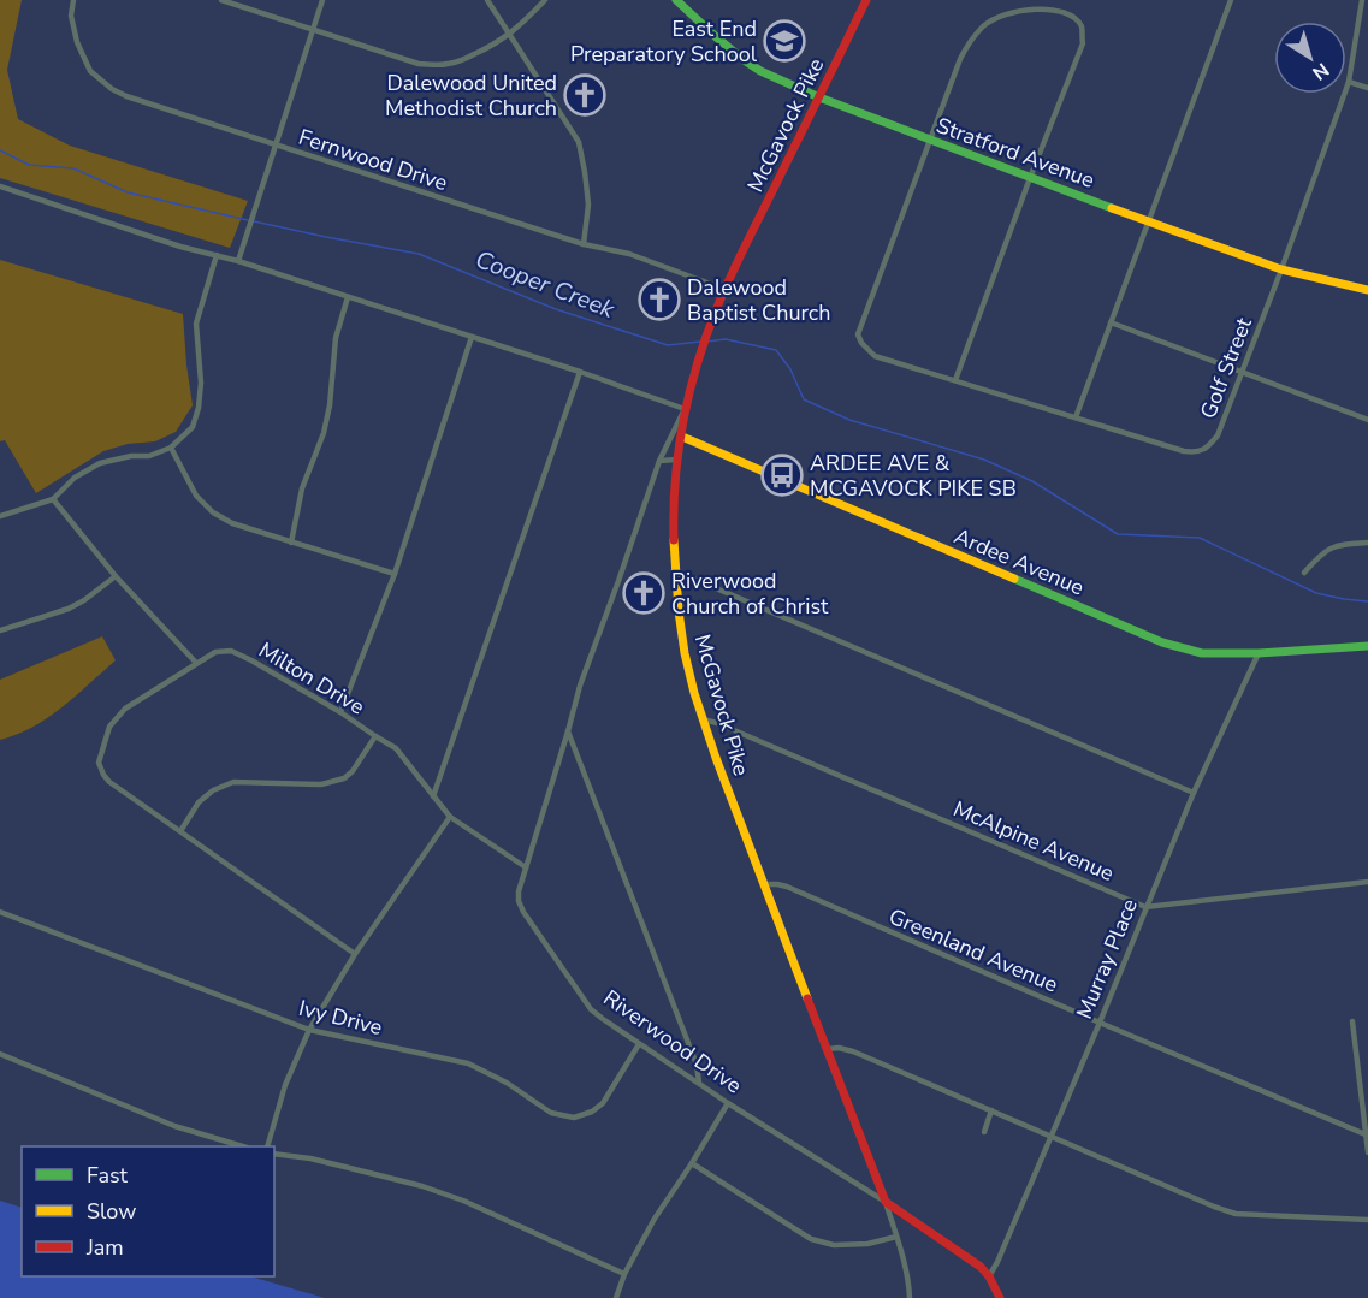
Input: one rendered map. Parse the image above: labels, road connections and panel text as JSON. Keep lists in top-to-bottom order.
{
  "streets": {
    "street": [
      "McGavock Pike",
      "Stratford Avenue",
      "Fernwood Drive",
      "Golf Street",
      "Ardee Avenue",
      "Milton Drive",
      "McAlpine Avenue",
      "Greenland Avenue",
      "Murray Place",
      "Ivy Drive",
      "Riverwood Drive"
    ]
  },
  "crossings": [
    ["McGavock Pike", "Stratford Avenue"],
    ["McGavock Pike", "Fernwood Drive"],
    ["McGavock Pike", "Ardee Avenue"],
    ["McGavock Pike", "McAlpine Avenue"],
    ["McGavock Pike", "Greenland Avenue"],
    ["McGavock Pike", "Riverwood Drive"],
    ["Stratford Avenue", "Golf Street"],
    ["Ardee Avenue", "Murray Place"],
    ["Ardee Avenue", "Riverwood Drive"],
    ["Milton Drive", "Riverwood Drive"],
    ["McAlpine Avenue", "Murray Place"],
    ["Greenland Avenue", "Murray Place"],
    ["Murray Place", "Riverwood Drive"],
    ["Ivy Drive", "Riverwood Drive"]
  ],
  "water": ["Cooper Creek"],
  "places": {
    "school or university": ["East End Preparatory School"],
    "church": ["Dalewood United Methodist Church", "Dalewood Baptist Church", "Riverwood Church of Christ"],
    "bus stop": ["ARDEE AVE & MCGAVOCK PIKE SB"]
  },
  "legend": ["Fast", "Slow", "Jam"],
  "north": "bottom right"
}
